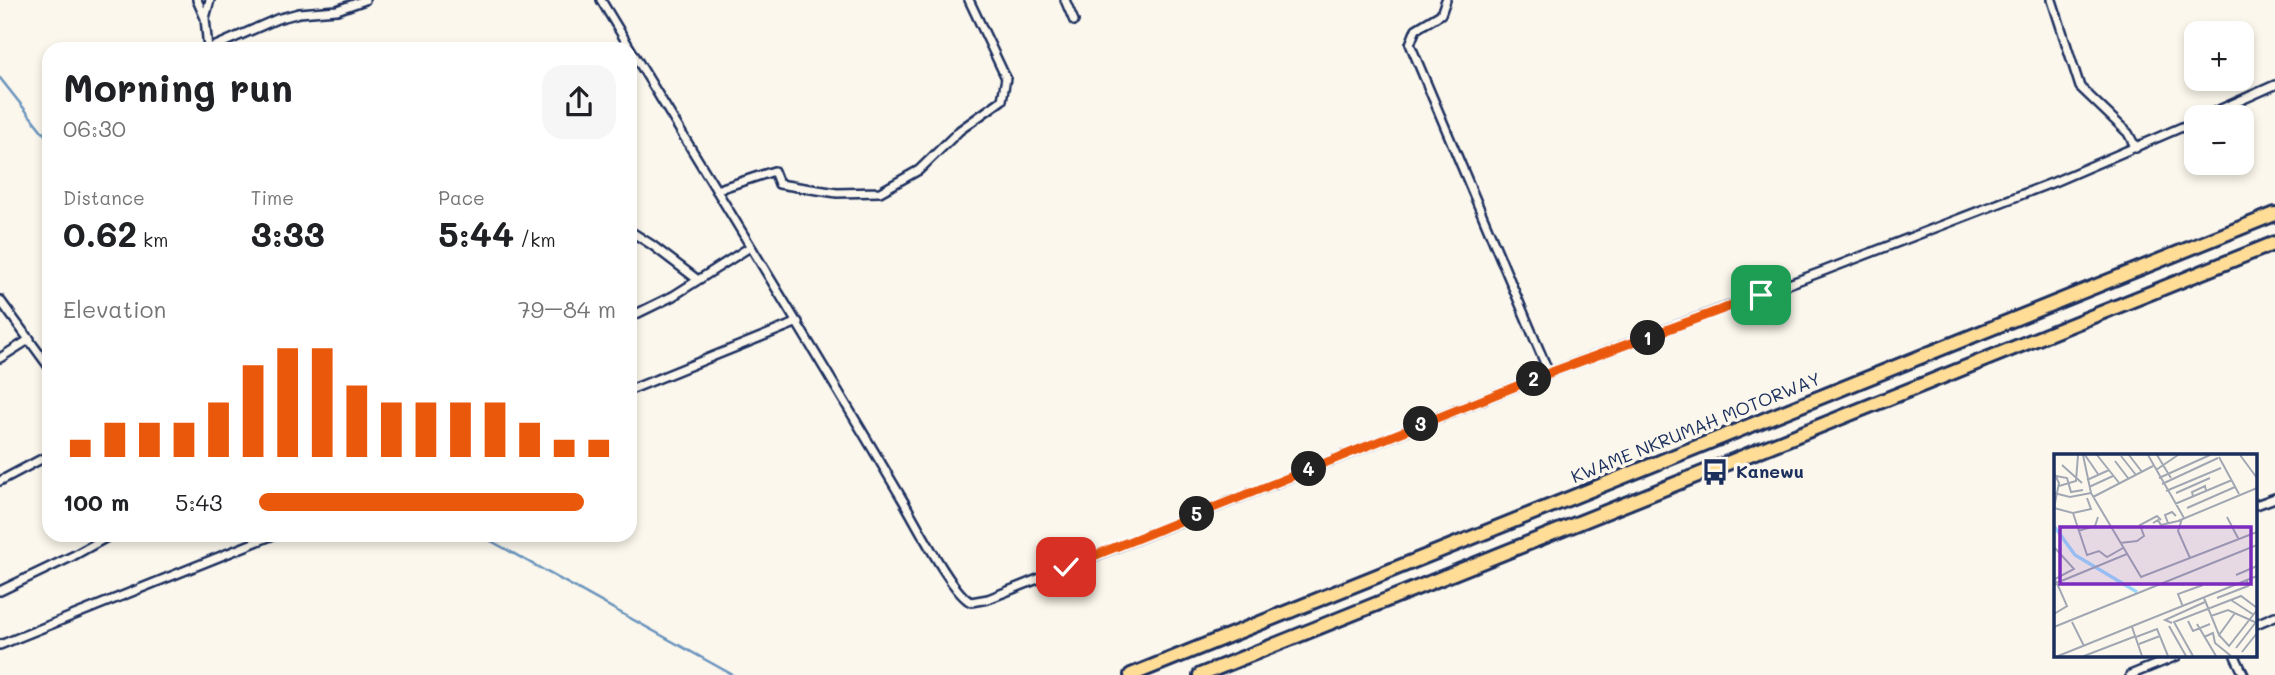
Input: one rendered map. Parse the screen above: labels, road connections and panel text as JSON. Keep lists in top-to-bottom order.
{
  "streets": {
    "highway": ["KWAME NKRUMAH MOTORWAY"]
  },
  "places": {
    "bus stop": ["Kanewu"]
  },
  "page": {
    "map_buttons": ["+", "−"],
    "heading": ["Morning run", "06:30"],
    "stats": [
      ["Distance", "0.62 km"],
      ["Time", "3:33"],
      ["Pace", "5:44 /km"]
    ],
    "chart": ["Elevation", "79–84 m"],
    "pins": [
      "1",
      "2",
      "3",
      "4",
      "5"
    ],
    "list": [
      {
        "name": "100 m",
        "note": "5:43"
      }
    ]
  }
}
